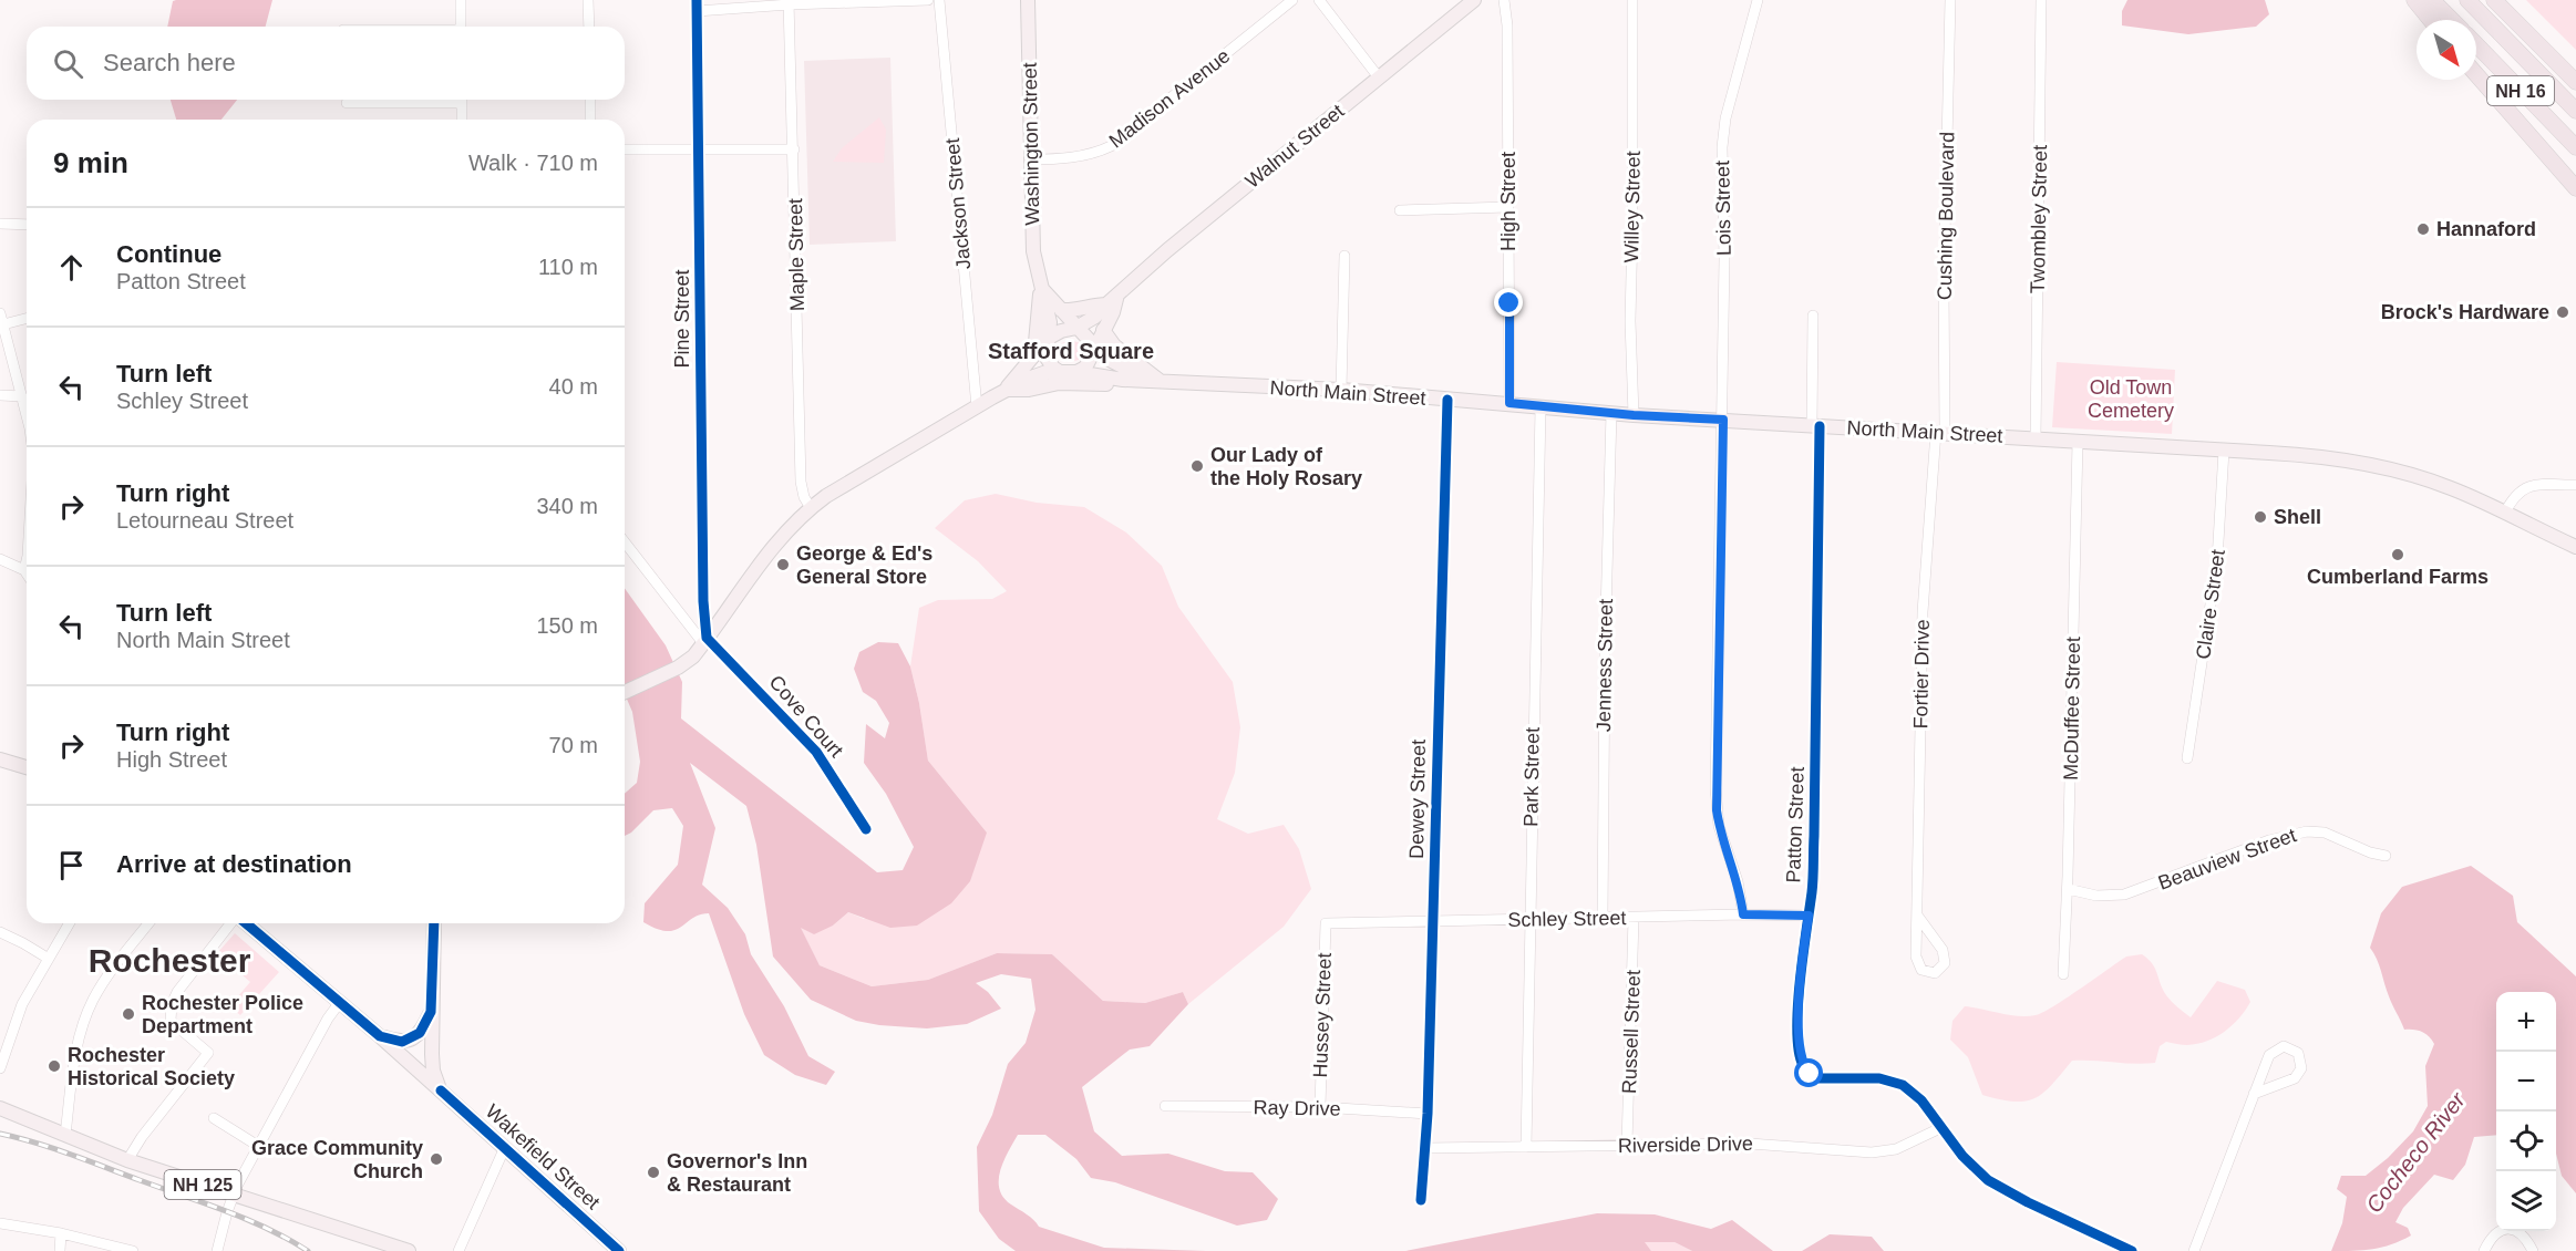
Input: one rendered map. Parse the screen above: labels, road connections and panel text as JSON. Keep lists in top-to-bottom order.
{
  "streets": {
    "highway": ["NH 16"],
    "main road": [
      "Washington Street",
      "Walnut Street",
      "North Main Street",
      "Wakefield Street",
      "NH 125"
    ],
    "street": [
      "Madison Avenue",
      "High Street",
      "Jackson Street",
      "Willey Street",
      "Lois Street",
      "Cushing Boulevard",
      "Twombley Street",
      "Maple Street",
      "Pine Street",
      "Claire Street",
      "Jenness Street",
      "Fortier Drive",
      "McDuffee Street",
      "Cove Court",
      "Park Street",
      "Dewey Street",
      "Patton Street",
      "Beauview Street",
      "Schley Street",
      "Hussey Street",
      "Russell Street",
      "Ray Drive",
      "Riverside Drive"
    ]
  },
  "crossings": [
    ["Madison Avenue", "Washington Street"],
    ["Washington Street", "Walnut Street"],
    ["Washington Street", "North Main Street"],
    ["Walnut Street", "North Main Street"],
    ["High Street", "North Main Street"],
    ["Jackson Street", "North Main Street"],
    ["Willey Street", "North Main Street"],
    ["Lois Street", "North Main Street"],
    ["Lois Street", "Schley Street"],
    ["Cushing Boulevard", "North Main Street"],
    ["Cushing Boulevard", "Fortier Drive"],
    ["Twombley Street", "North Main Street"],
    ["Maple Street", "North Main Street"],
    ["Pine Street", "North Main Street"],
    ["Pine Street", "Cove Court"],
    ["North Main Street", "Claire Street"],
    ["North Main Street", "Jenness Street"],
    ["North Main Street", "Fortier Drive"],
    ["North Main Street", "McDuffee Street"],
    ["North Main Street", "Cove Court"],
    ["North Main Street", "Park Street"],
    ["North Main Street", "Dewey Street"],
    ["North Main Street", "Patton Street"],
    ["Jenness Street", "Schley Street"],
    ["McDuffee Street", "Beauview Street"],
    ["Park Street", "Schley Street"],
    ["Park Street", "Riverside Drive"],
    ["Dewey Street", "Schley Street"],
    ["Dewey Street", "Ray Drive"],
    ["Dewey Street", "Riverside Drive"],
    ["Patton Street", "Schley Street"],
    ["Patton Street", "Riverside Drive"],
    ["Schley Street", "Hussey Street"],
    ["Schley Street", "Russell Street"],
    ["Hussey Street", "Ray Drive"],
    ["Russell Street", "Riverside Drive"]
  ],
  "districts": ["Stafford Square", "Rochester"],
  "water": ["Cocheco River"],
  "parks": ["Old Town Cemetery"],
  "places": [
    "Hannaford",
    "Brock's Hardware",
    "Our Lady of the Holy Rosary",
    "Shell",
    "Cumberland Farms",
    "George & Ed's General Store",
    "Rochester Police Department",
    "Rochester Historical Society",
    "Grace Community Church",
    "Governor's Inn & Restaurant"
  ],
  "north": "bottom right",
  "page": {
    "search": "Search here",
    "heading": ["9 min", "Walk · 710 m"],
    "list": [
      ["Continue", "Patton Street", "110 m"],
      ["Turn left", "Schley Street", "40 m"],
      ["Turn right", "Letourneau Street", "340 m"],
      ["Turn left", "North Main Street", "150 m"],
      ["Turn right", "High Street", "70 m"],
      "Arrive at destination"
    ],
    "map_buttons": ["+", "−"]
  }
}
